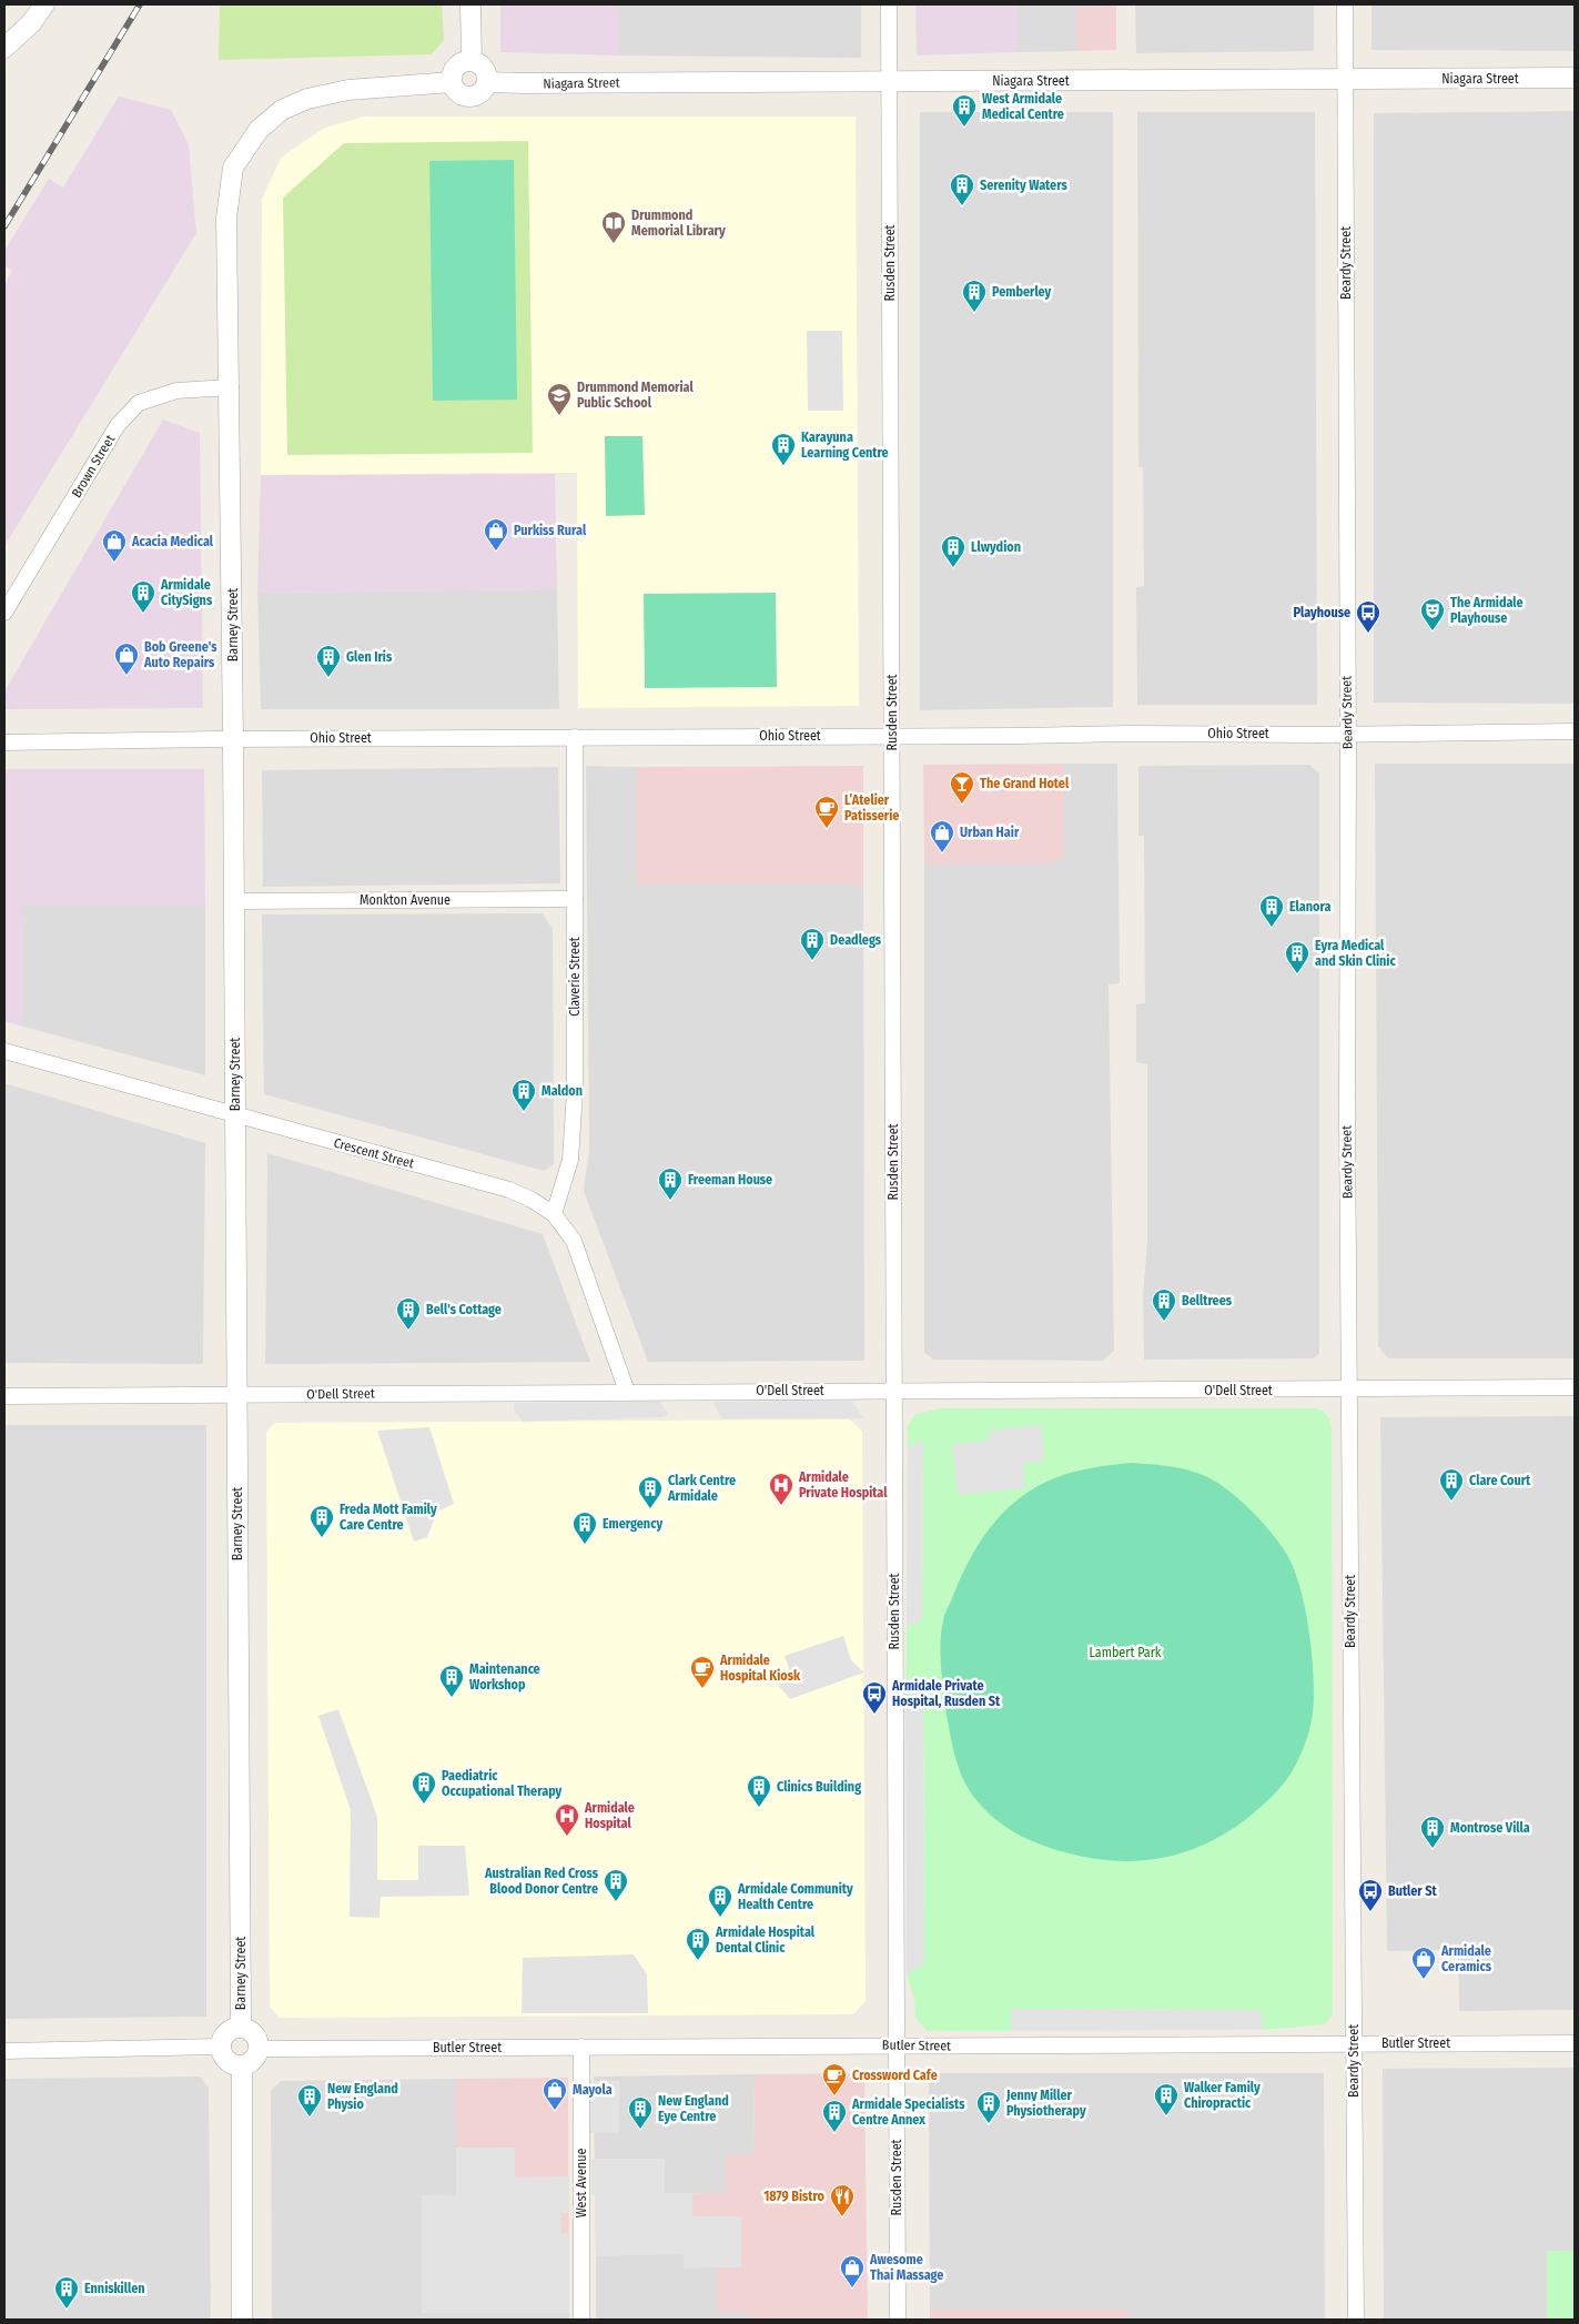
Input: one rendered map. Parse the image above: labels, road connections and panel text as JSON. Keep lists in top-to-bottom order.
{
  "streets": {
    "street": [
      "Niagara Street",
      "Rusden Street",
      "Beardy Street",
      "Brown Street",
      "Barney Street",
      "Ohio Street",
      "Monkton Avenue",
      "Claverie Street",
      "Crescent Street",
      "O'Dell Street",
      "Butler Street",
      "West Avenue"
    ]
  },
  "crossings": [
    ["Niagara Street", "Rusden Street"],
    ["Niagara Street", "Beardy Street"],
    ["Niagara Street", "Barney Street"],
    ["Rusden Street", "Ohio Street"],
    ["Rusden Street", "O'Dell Street"],
    ["Rusden Street", "Butler Street"],
    ["Beardy Street", "Ohio Street"],
    ["Beardy Street", "O'Dell Street"],
    ["Beardy Street", "Butler Street"],
    ["Brown Street", "Barney Street"],
    ["Barney Street", "Ohio Street"],
    ["Barney Street", "Monkton Avenue"],
    ["Barney Street", "Crescent Street"],
    ["Barney Street", "O'Dell Street"],
    ["Barney Street", "Butler Street"],
    ["Ohio Street", "Claverie Street"],
    ["Monkton Avenue", "Claverie Street"],
    ["Claverie Street", "Crescent Street"],
    ["Crescent Street", "O'Dell Street"],
    ["Butler Street", "West Avenue"]
  ],
  "parks": ["Lambert Park"],
  "places": {
    "building": [
      "West Armidale Medical Centre",
      "Serenity Waters",
      "Pemberley",
      "Karayuna Learning Centre",
      "Llwydion",
      "Armidale CitySigns",
      "Glen Iris",
      "Elanora",
      "Deadlegs",
      "Eyra Medical and Skin Clinic",
      "Maldon",
      "Freeman House",
      "Belltrees",
      "Bell's Cottage",
      "Clare Court",
      "Clark Centre Armidale",
      "Freda Mott Family Care Centre",
      "Emergency",
      "Maintenance Workshop",
      "Paediatric Occupational Therapy",
      "Clinics Building",
      "Montrose Villa",
      "Australian Red Cross Blood Donor Centre",
      "Armidale Community Health Centre",
      "Armidale Hospital Dental Clinic",
      "Walker Family Chiropractic",
      "New England Physio",
      "Jenny Miller Physiotherapy",
      "New England Eye Centre",
      "Armidale Specialists Centre Annex",
      "Enniskillen"
    ],
    "library": ["Drummond Memorial Library"],
    "school or university": ["Drummond Memorial Public School"],
    "shop": [
      "Purkiss Rural",
      "Acacia Medical",
      "Bob Greene's Auto Repairs",
      "Urban Hair",
      "Armidale Ceramics",
      "Mayola",
      "Awesome Thai Massage"
    ],
    "theatre": ["The Armidale Playhouse"],
    "bus stop": ["Playhouse", "Armidale Private Hospital, Rusden St", "Butler St"],
    "bar": ["The Grand Hotel"],
    "cafe": ["L’Atelier Patisserie", "Armidale Hospital Kiosk", "Crossword Cafe"],
    "hospital": ["Armidale Private Hospital", "Armidale Hospital"],
    "restaurant": ["1879 Bistro"]
  }
}
